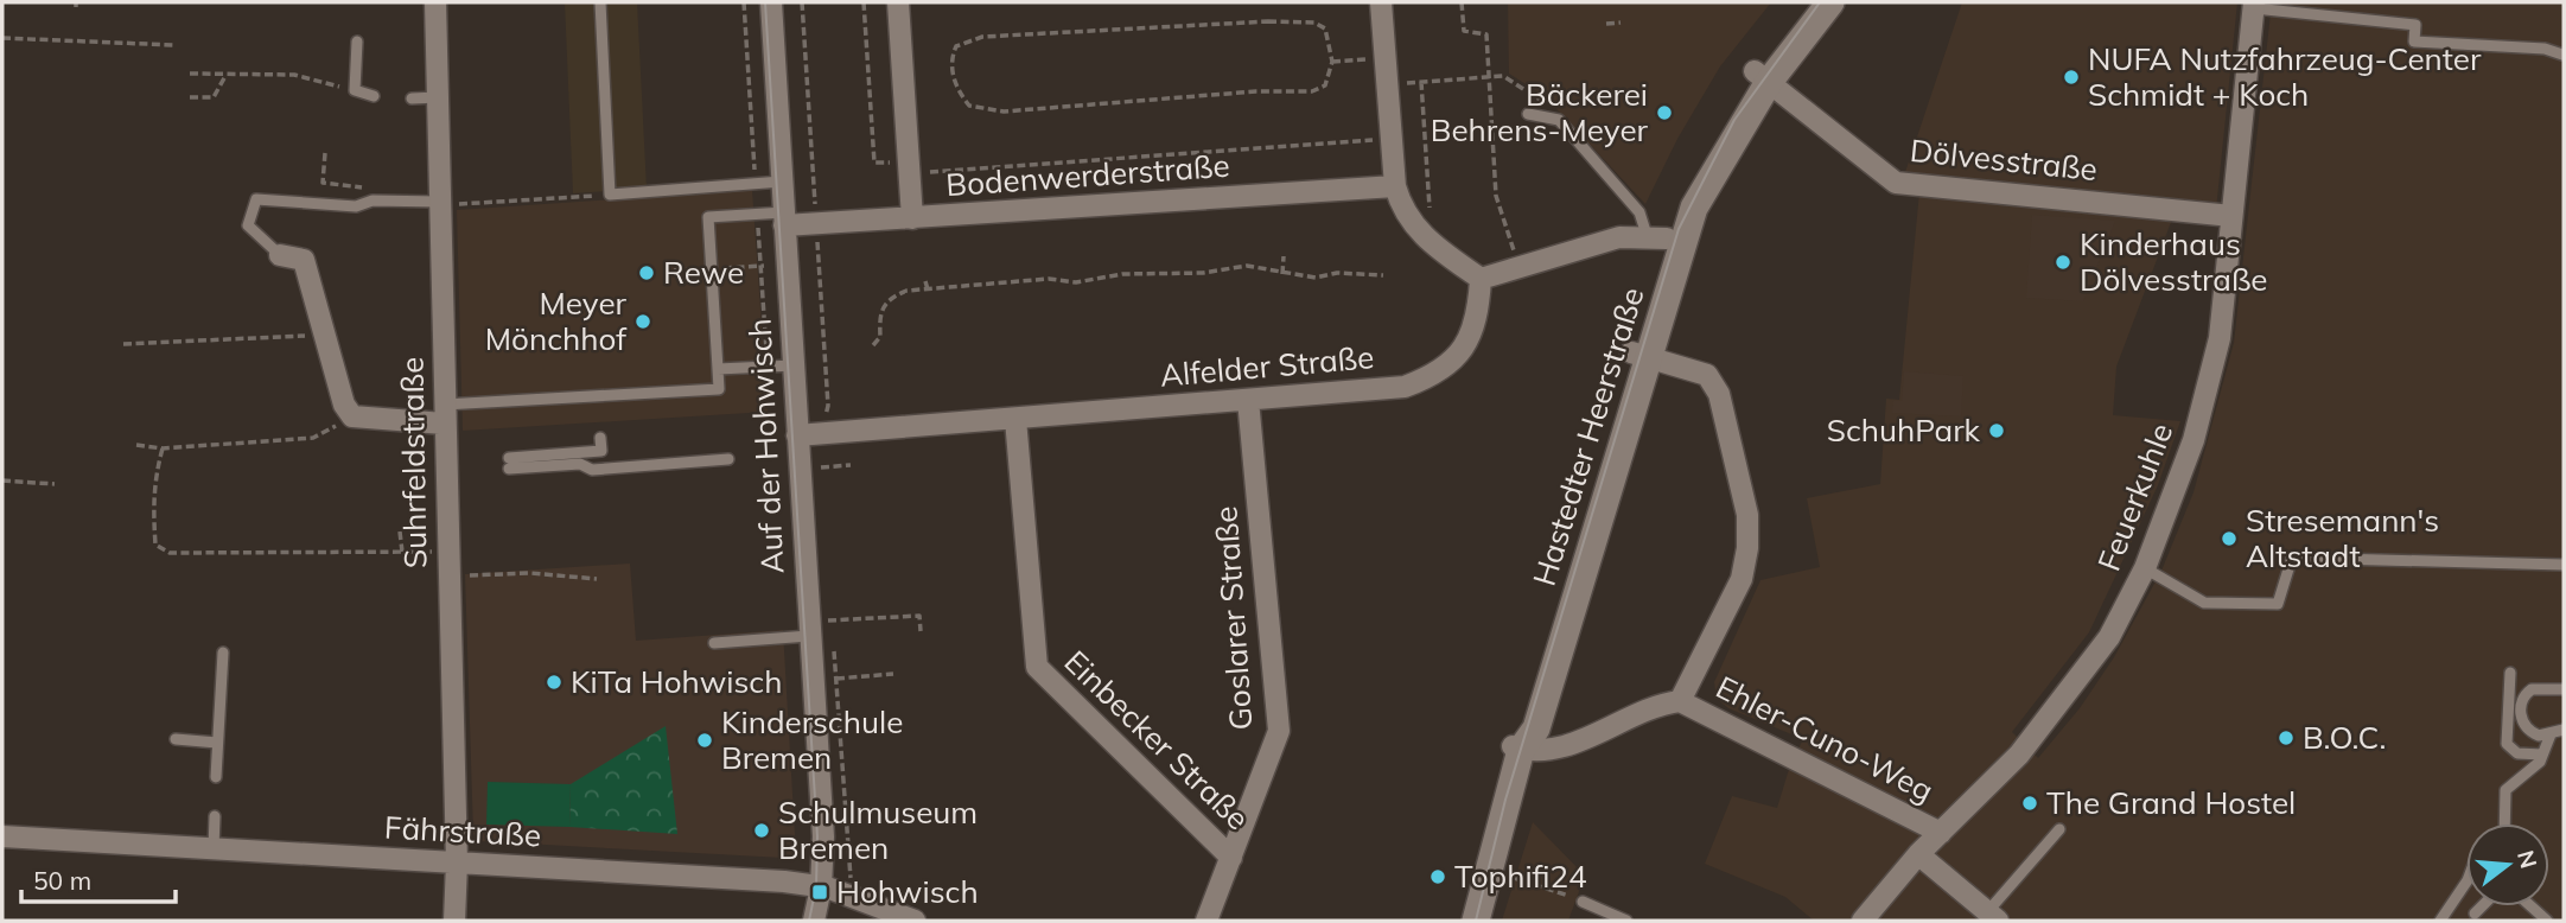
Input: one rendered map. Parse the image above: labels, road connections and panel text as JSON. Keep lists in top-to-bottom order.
{
  "streets": {
    "street": [
      "Dölvesstraße",
      "Bodenwerderstraße",
      "Alfelder Straße",
      "Hastedter Heerstraße",
      "Auf der Hohwisch",
      "Suhrfeldstraße",
      "Feuerkuhle",
      "Goslarer Straße",
      "Ehler-Cuno-Weg",
      "Einbecker Straße",
      "Fährstraße"
    ]
  },
  "crossings": [
    ["Dölvesstraße", "Hastedter Heerstraße"],
    ["Dölvesstraße", "Feuerkuhle"],
    ["Bodenwerderstraße", "Auf der Hohwisch"],
    ["Alfelder Straße", "Auf der Hohwisch"],
    ["Alfelder Straße", "Goslarer Straße"],
    ["Alfelder Straße", "Einbecker Straße"],
    ["Auf der Hohwisch", "Fährstraße"],
    ["Suhrfeldstraße", "Fährstraße"],
    ["Feuerkuhle", "Ehler-Cuno-Weg"],
    ["Goslarer Straße", "Einbecker Straße"]
  ],
  "places": {
    "other": [
      "NUFA Nutzfahrzeug-Center Schmidt + Koch",
      "Bäckerei Behrens-Meyer",
      "Kinderhaus Dölvesstraße",
      "Rewe",
      "Meyer Mönchhof",
      "SchuhPark",
      "Stresemann's Altstadt",
      "KiTa Hohwisch",
      "B.O.C.",
      "Kinderschule Bremen",
      "The Grand Hostel",
      "Schulmuseum Bremen",
      "Tophifi24"
    ],
    "transit": ["Hohwisch"]
  },
  "scale_bar": "50 m",
  "north": "right"
}
